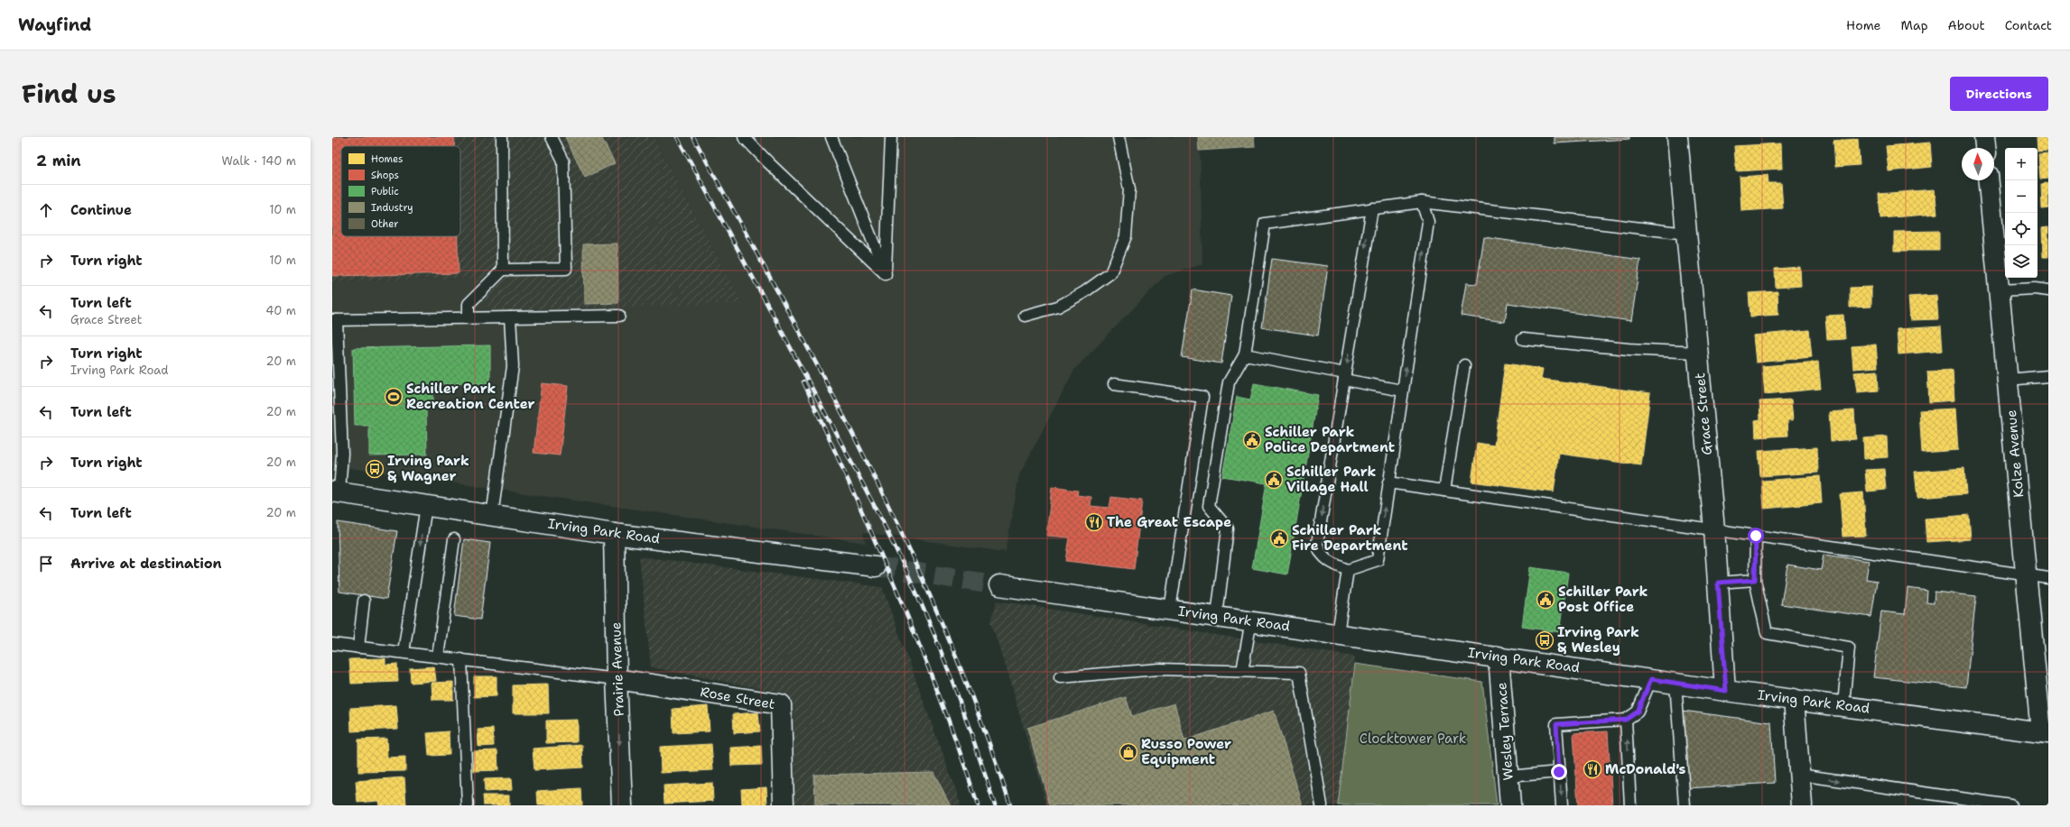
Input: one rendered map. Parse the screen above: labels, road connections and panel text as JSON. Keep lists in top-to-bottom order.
{
  "streets": {
    "street": [
      "Grace Street",
      "Kolze Avenue",
      "Irving Park Road",
      "Prairie Avenue",
      "Rose Street",
      "Wesley Terrace"
    ]
  },
  "crossings": [
    ["Grace Street", "Irving Park Road"],
    ["Kolze Avenue", "Irving Park Road"],
    ["Irving Park Road", "Prairie Avenue"],
    ["Irving Park Road", "Wesley Terrace"],
    ["Prairie Avenue", "Rose Street"]
  ],
  "one_way": ["Prairie Avenue"],
  "parks": ["Clocktower Park"],
  "places": {
    "sports": ["Schiller Park Recreation Center"],
    "public building": [
      "Schiller Park Police Department",
      "Schiller Park Village Hall",
      "Schiller Park Fire Department",
      "Schiller Park Post Office"
    ],
    "bus stop": ["Irving Park & Wagner", "Irving Park & Wesley"],
    "restaurant": ["The Great Escape", "McDonald's"],
    "shop": ["Russo Power Equipment"]
  },
  "legend": [
    "Homes",
    "Shops",
    "Public",
    "Industry",
    "Other"
  ],
  "north": "top",
  "page": {
    "header": "Wayfind",
    "nav": [
      "Home",
      "Map",
      "About",
      "Contact"
    ],
    "title": "Find us",
    "buttons": "Directions",
    "heading": ["2 min", "Walk · 140 m"],
    "map_buttons": ["+", "−"],
    "list": [
      ["Continue", "10 m"],
      ["Turn right", "10 m"],
      ["Turn left", "Grace Street", "40 m"],
      ["Turn right", "Irving Park Road", "20 m"],
      ["Turn left", "20 m"],
      ["Turn right", "20 m"],
      ["Turn left", "20 m"],
      "Arrive at destination"
    ]
  }
}
